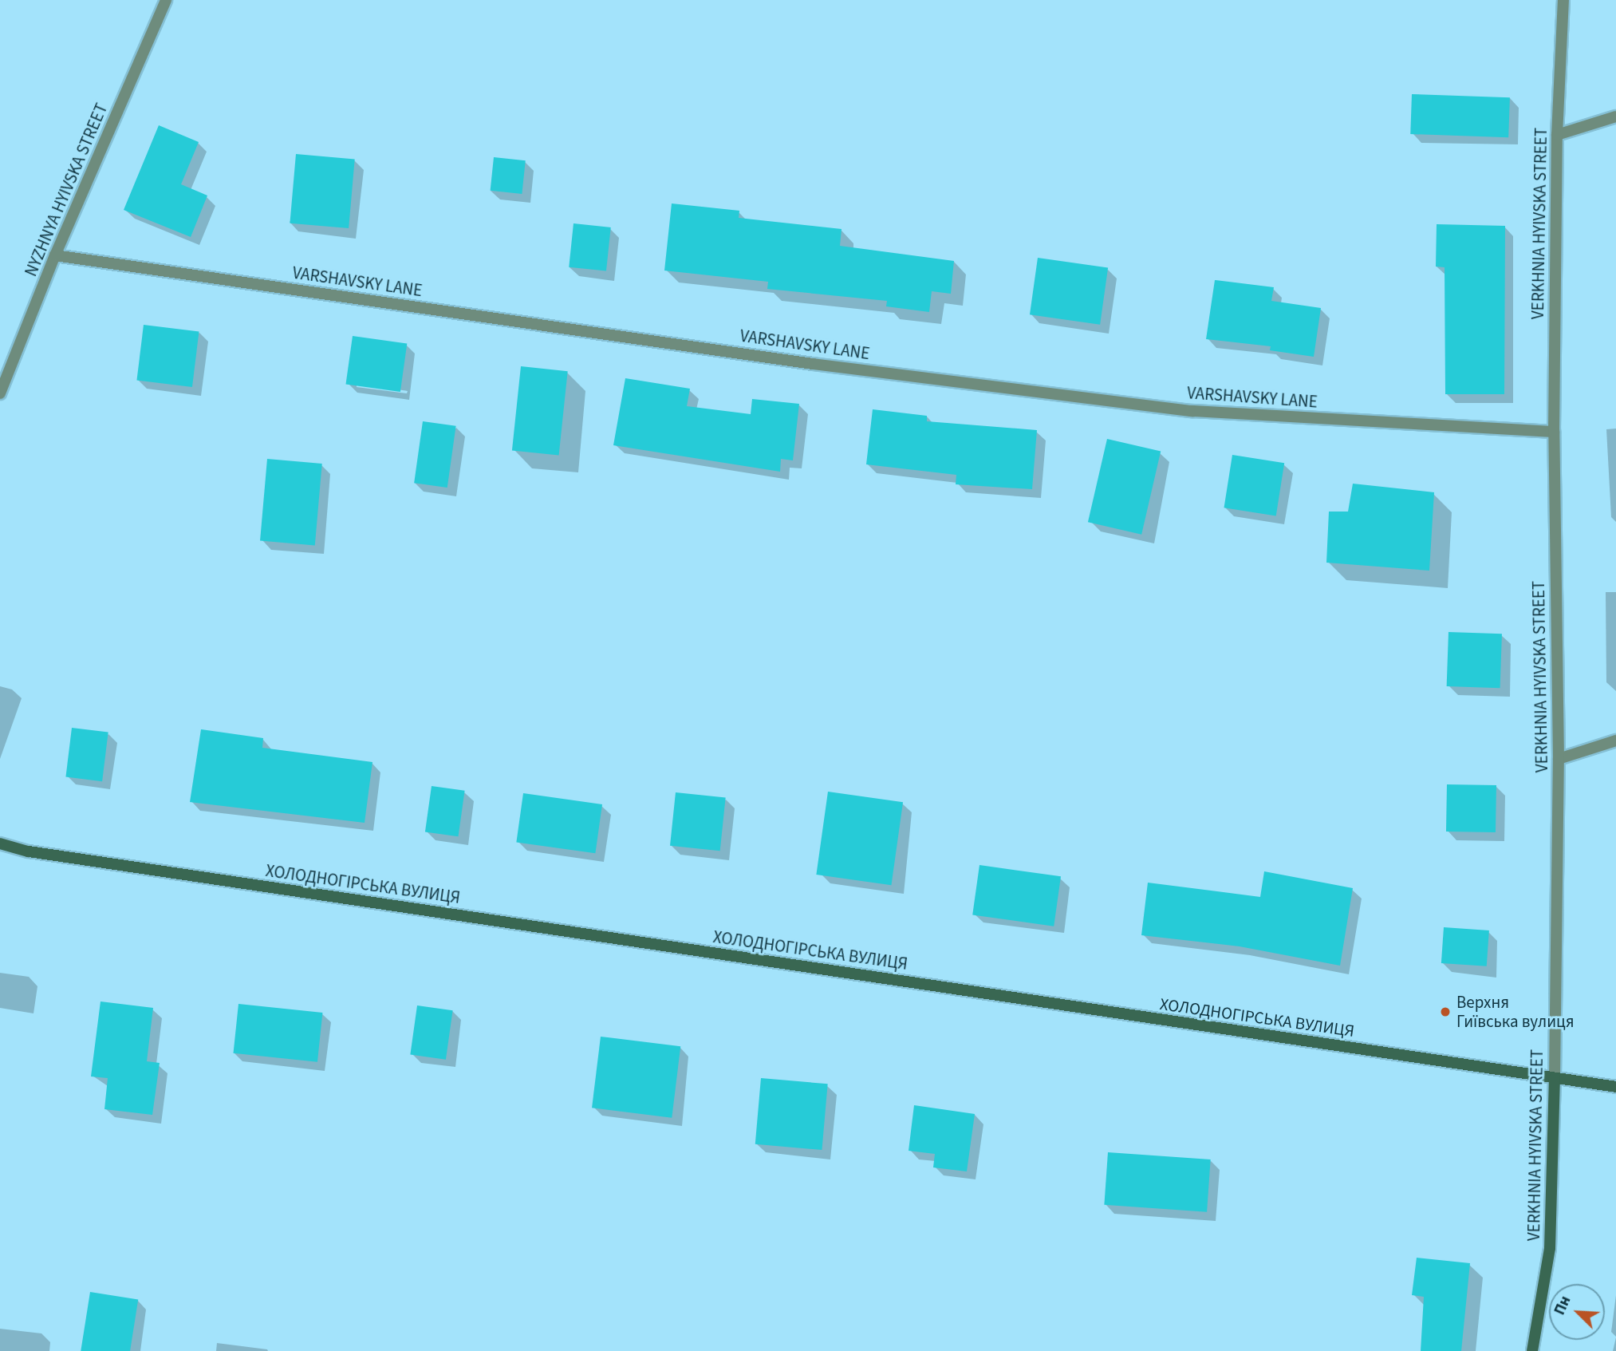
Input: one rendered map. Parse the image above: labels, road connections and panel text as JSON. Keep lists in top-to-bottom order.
{
  "streets": {
    "main road": ["VERKHNIA HYIVSKA STREET", "ХОЛОДНОГІРСЬКА ВУЛИЦЯ"],
    "street": ["NYZHNYA HYIVSKA STREET", "VARSHAVSKY LANE"]
  },
  "crossings": [
    ["NYZHNYA HYIVSKA STREET", "VARSHAVSKY LANE"],
    ["VERKHNIA HYIVSKA STREET", "VARSHAVSKY LANE"],
    ["VERKHNIA HYIVSKA STREET", "ХОЛОДНОГІРСЬКА ВУЛИЦЯ"]
  ],
  "places": ["Верхня Гиївська вулиця"],
  "north": "top left"
}
